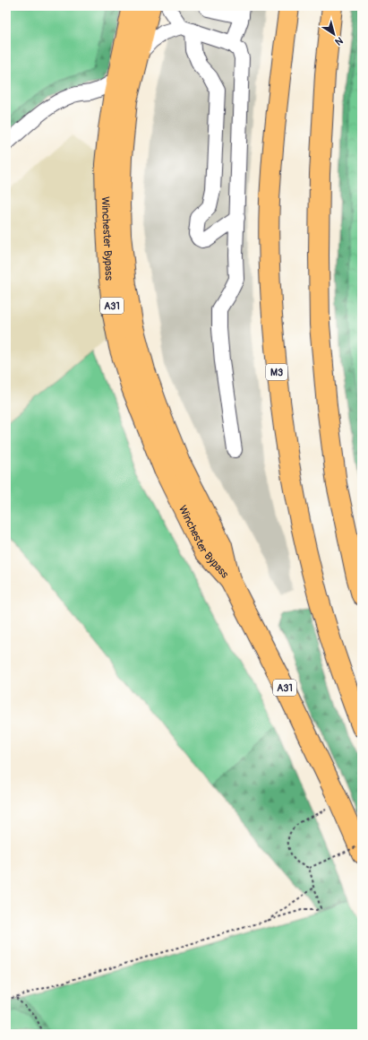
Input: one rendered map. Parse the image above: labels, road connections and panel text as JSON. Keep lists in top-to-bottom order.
{
  "streets": {
    "highway": ["Winchester Bypass", "A31", "M3"]
  },
  "crossings": [
    ["Winchester Bypass", "A31"]
  ],
  "north": "bottom right"
}
